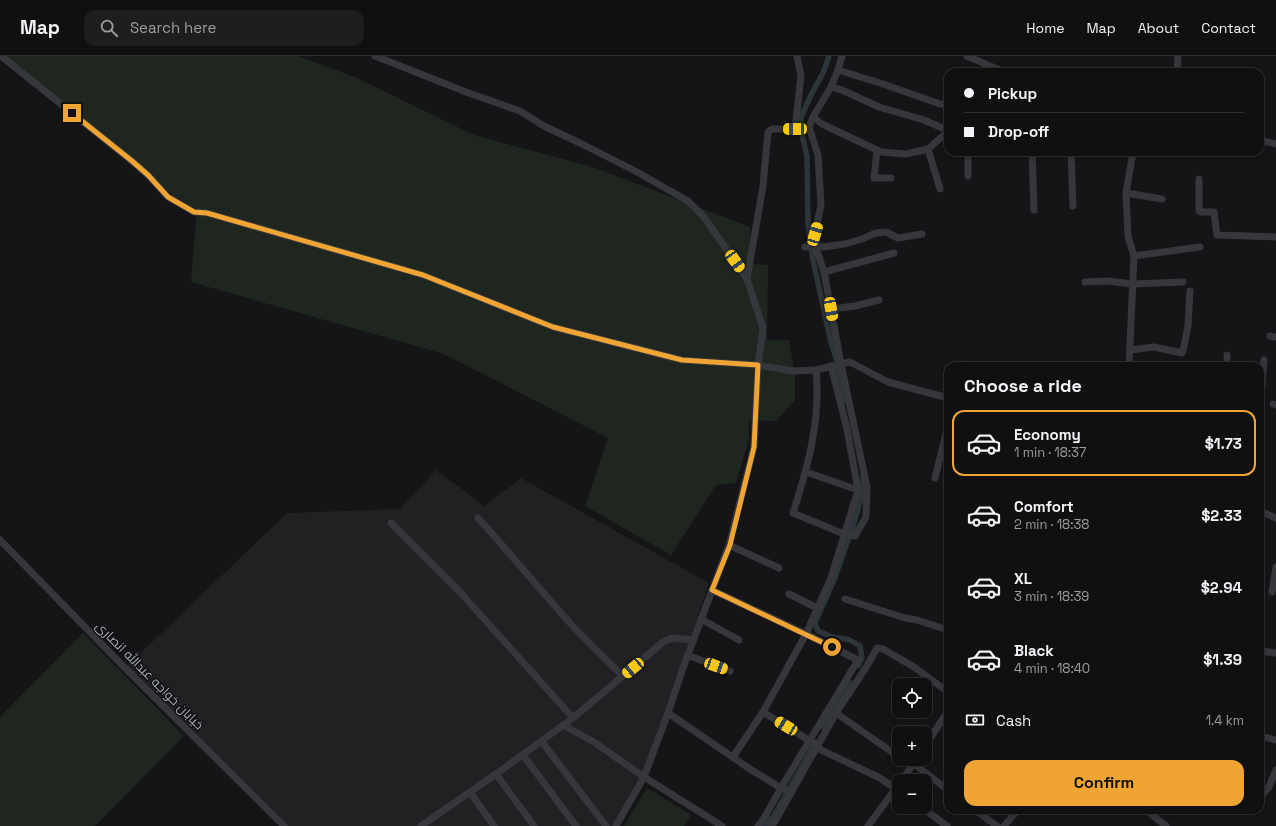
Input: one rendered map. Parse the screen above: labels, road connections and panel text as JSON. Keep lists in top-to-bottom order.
{
  "streets": {
    "street": ["خیابان خواجه عبدالله انصاری"]
  },
  "page": {
    "header": "Map",
    "search": "Search here",
    "nav": [
      "Home",
      "Map",
      "About",
      "Contact"
    ],
    "banner": ["Pickup", "Drop-off"],
    "heading": "Choose a ride",
    "list": [
      {
        "name": "Economy",
        "note": "1 min · 18:37",
        "value": "$1.73"
      },
      {
        "name": "Comfort",
        "note": "2 min · 18:38",
        "value": "$2.33"
      },
      {
        "name": "XL",
        "note": "3 min · 18:39",
        "value": "$2.94"
      },
      {
        "name": "Black",
        "note": "4 min · 18:40",
        "value": "$1.39"
      }
    ],
    "map_buttons": ["+", "−"],
    "pay": ["Cash", "1.4 km"],
    "buttons": "Confirm"
  }
}
